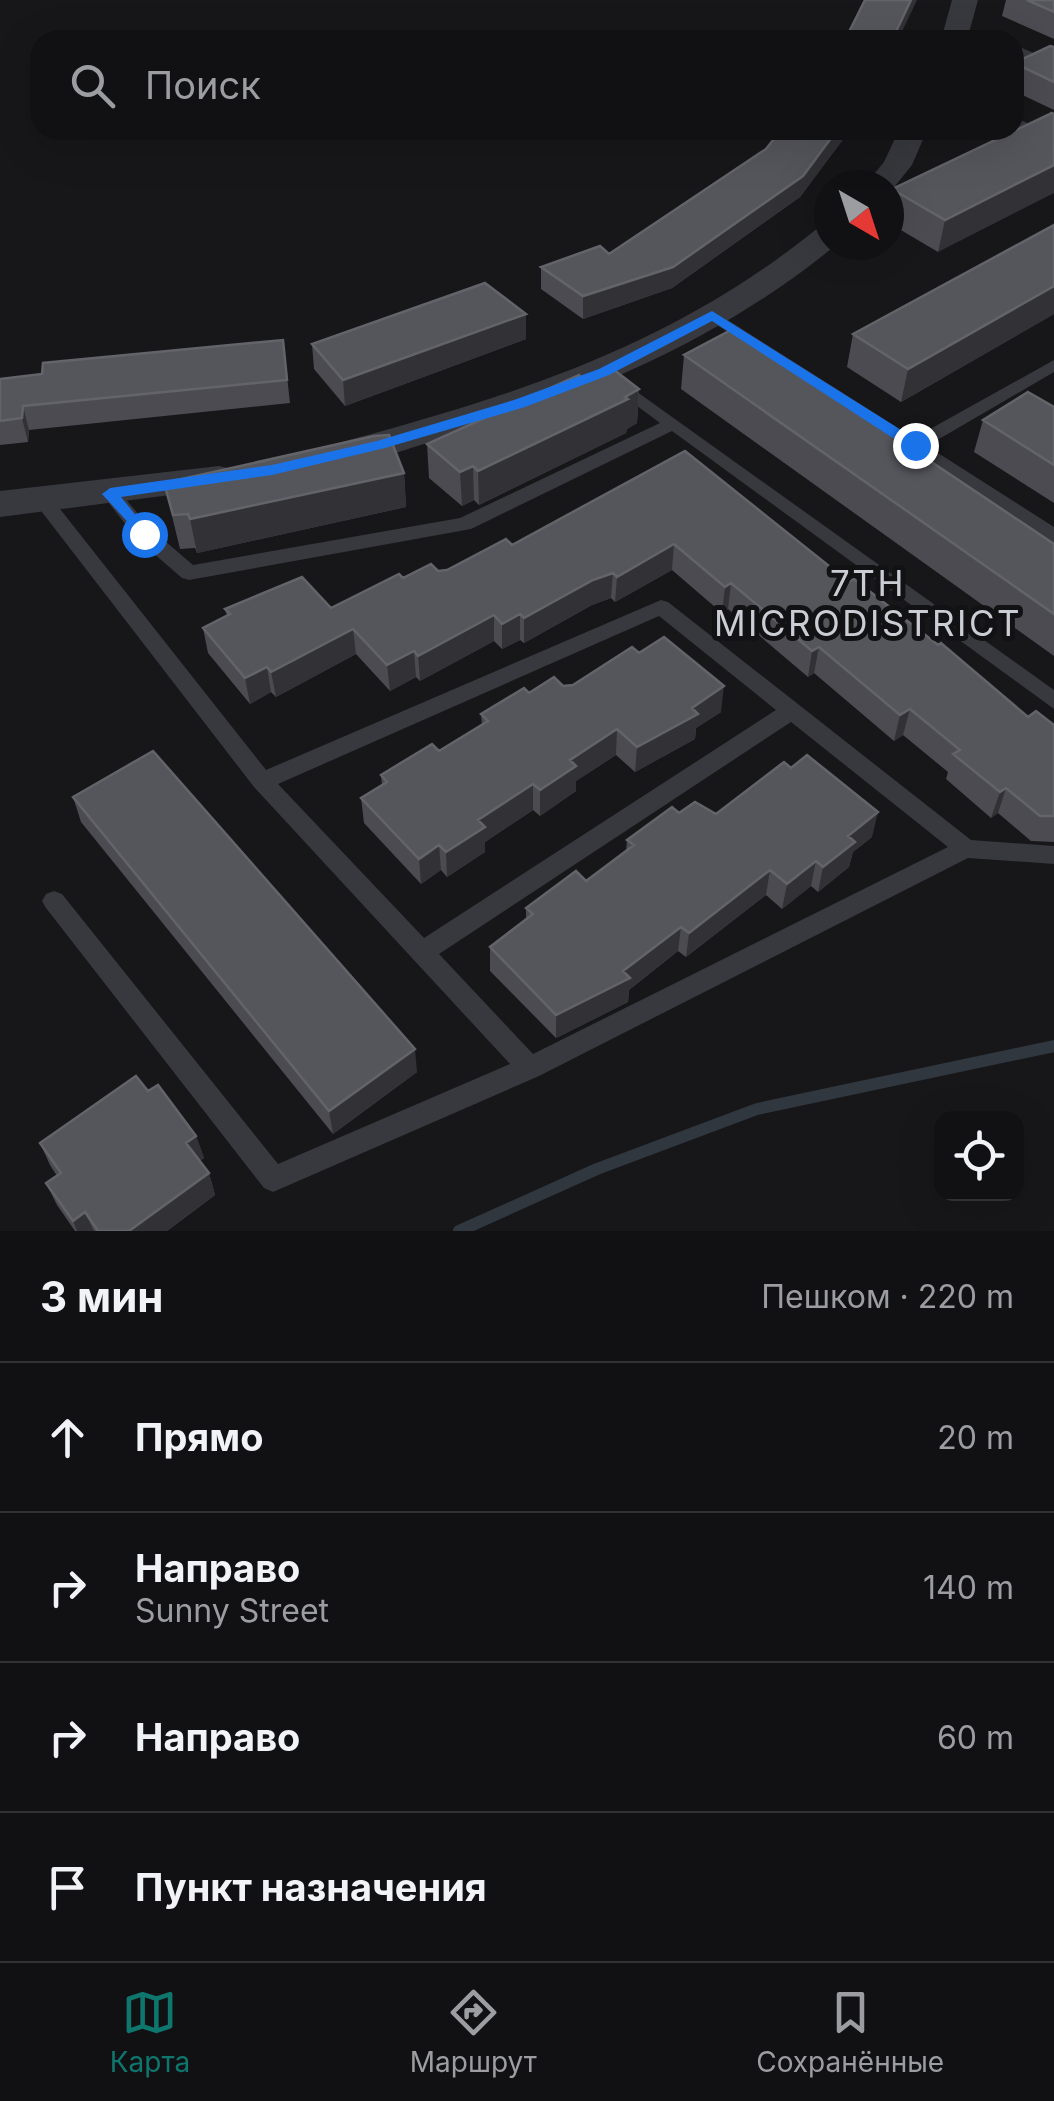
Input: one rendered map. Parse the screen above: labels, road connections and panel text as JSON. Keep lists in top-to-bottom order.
{
  "districts": ["7TH MICRODISTRICT"],
  "north": "bottom right",
  "page": {
    "search": "Поиск",
    "heading": ["3 мин", "Пешком · 220 m"],
    "list": [
      ["Прямо", "20 m"],
      ["Направо", "Sunny Street", "140 m"],
      ["Направо", "60 m"],
      "Пункт назначения"
    ],
    "nav": ["Карта", "Маршрут", "Сохранённые"]
  }
}
